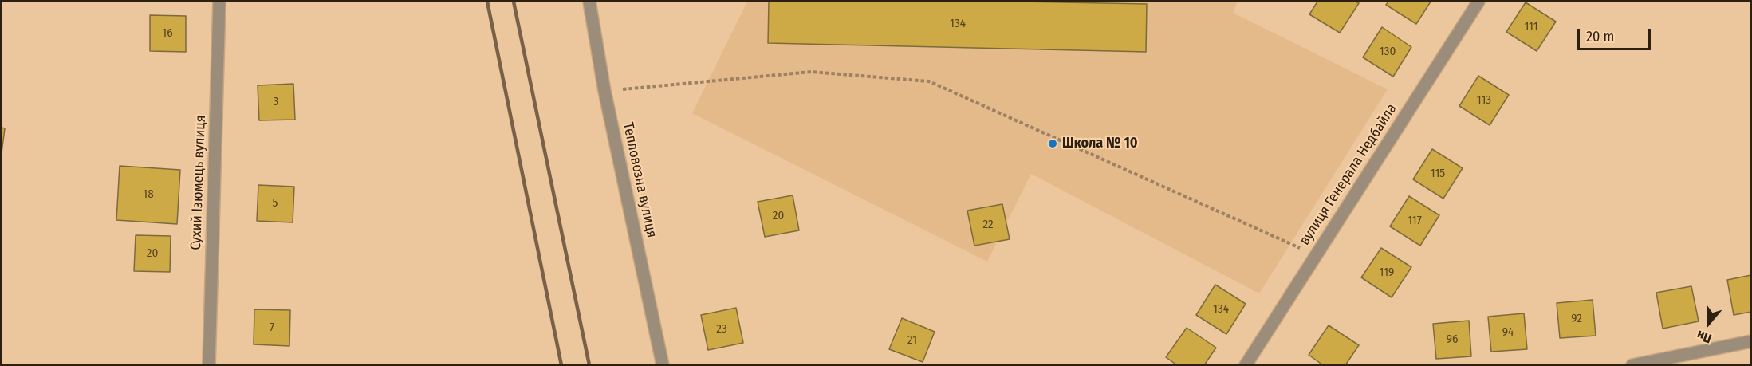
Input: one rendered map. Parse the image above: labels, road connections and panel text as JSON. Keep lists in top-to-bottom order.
{
  "streets": {
    "street": ["вулиця Генерала Недбайла", "Тепловозна вулиця", "Сухий Ізюмець вулиця"]
  },
  "places": ["Школа № 10"],
  "house_numbers": [
    "134",
    "111",
    "16",
    "130",
    "113",
    "3",
    "115",
    "18",
    "5",
    "20",
    "117",
    "22",
    "20",
    "119",
    "134",
    "92",
    "7",
    "23",
    "94",
    "96",
    "21"
  ],
  "scale_bar": "20 m",
  "north": "bottom"
}
